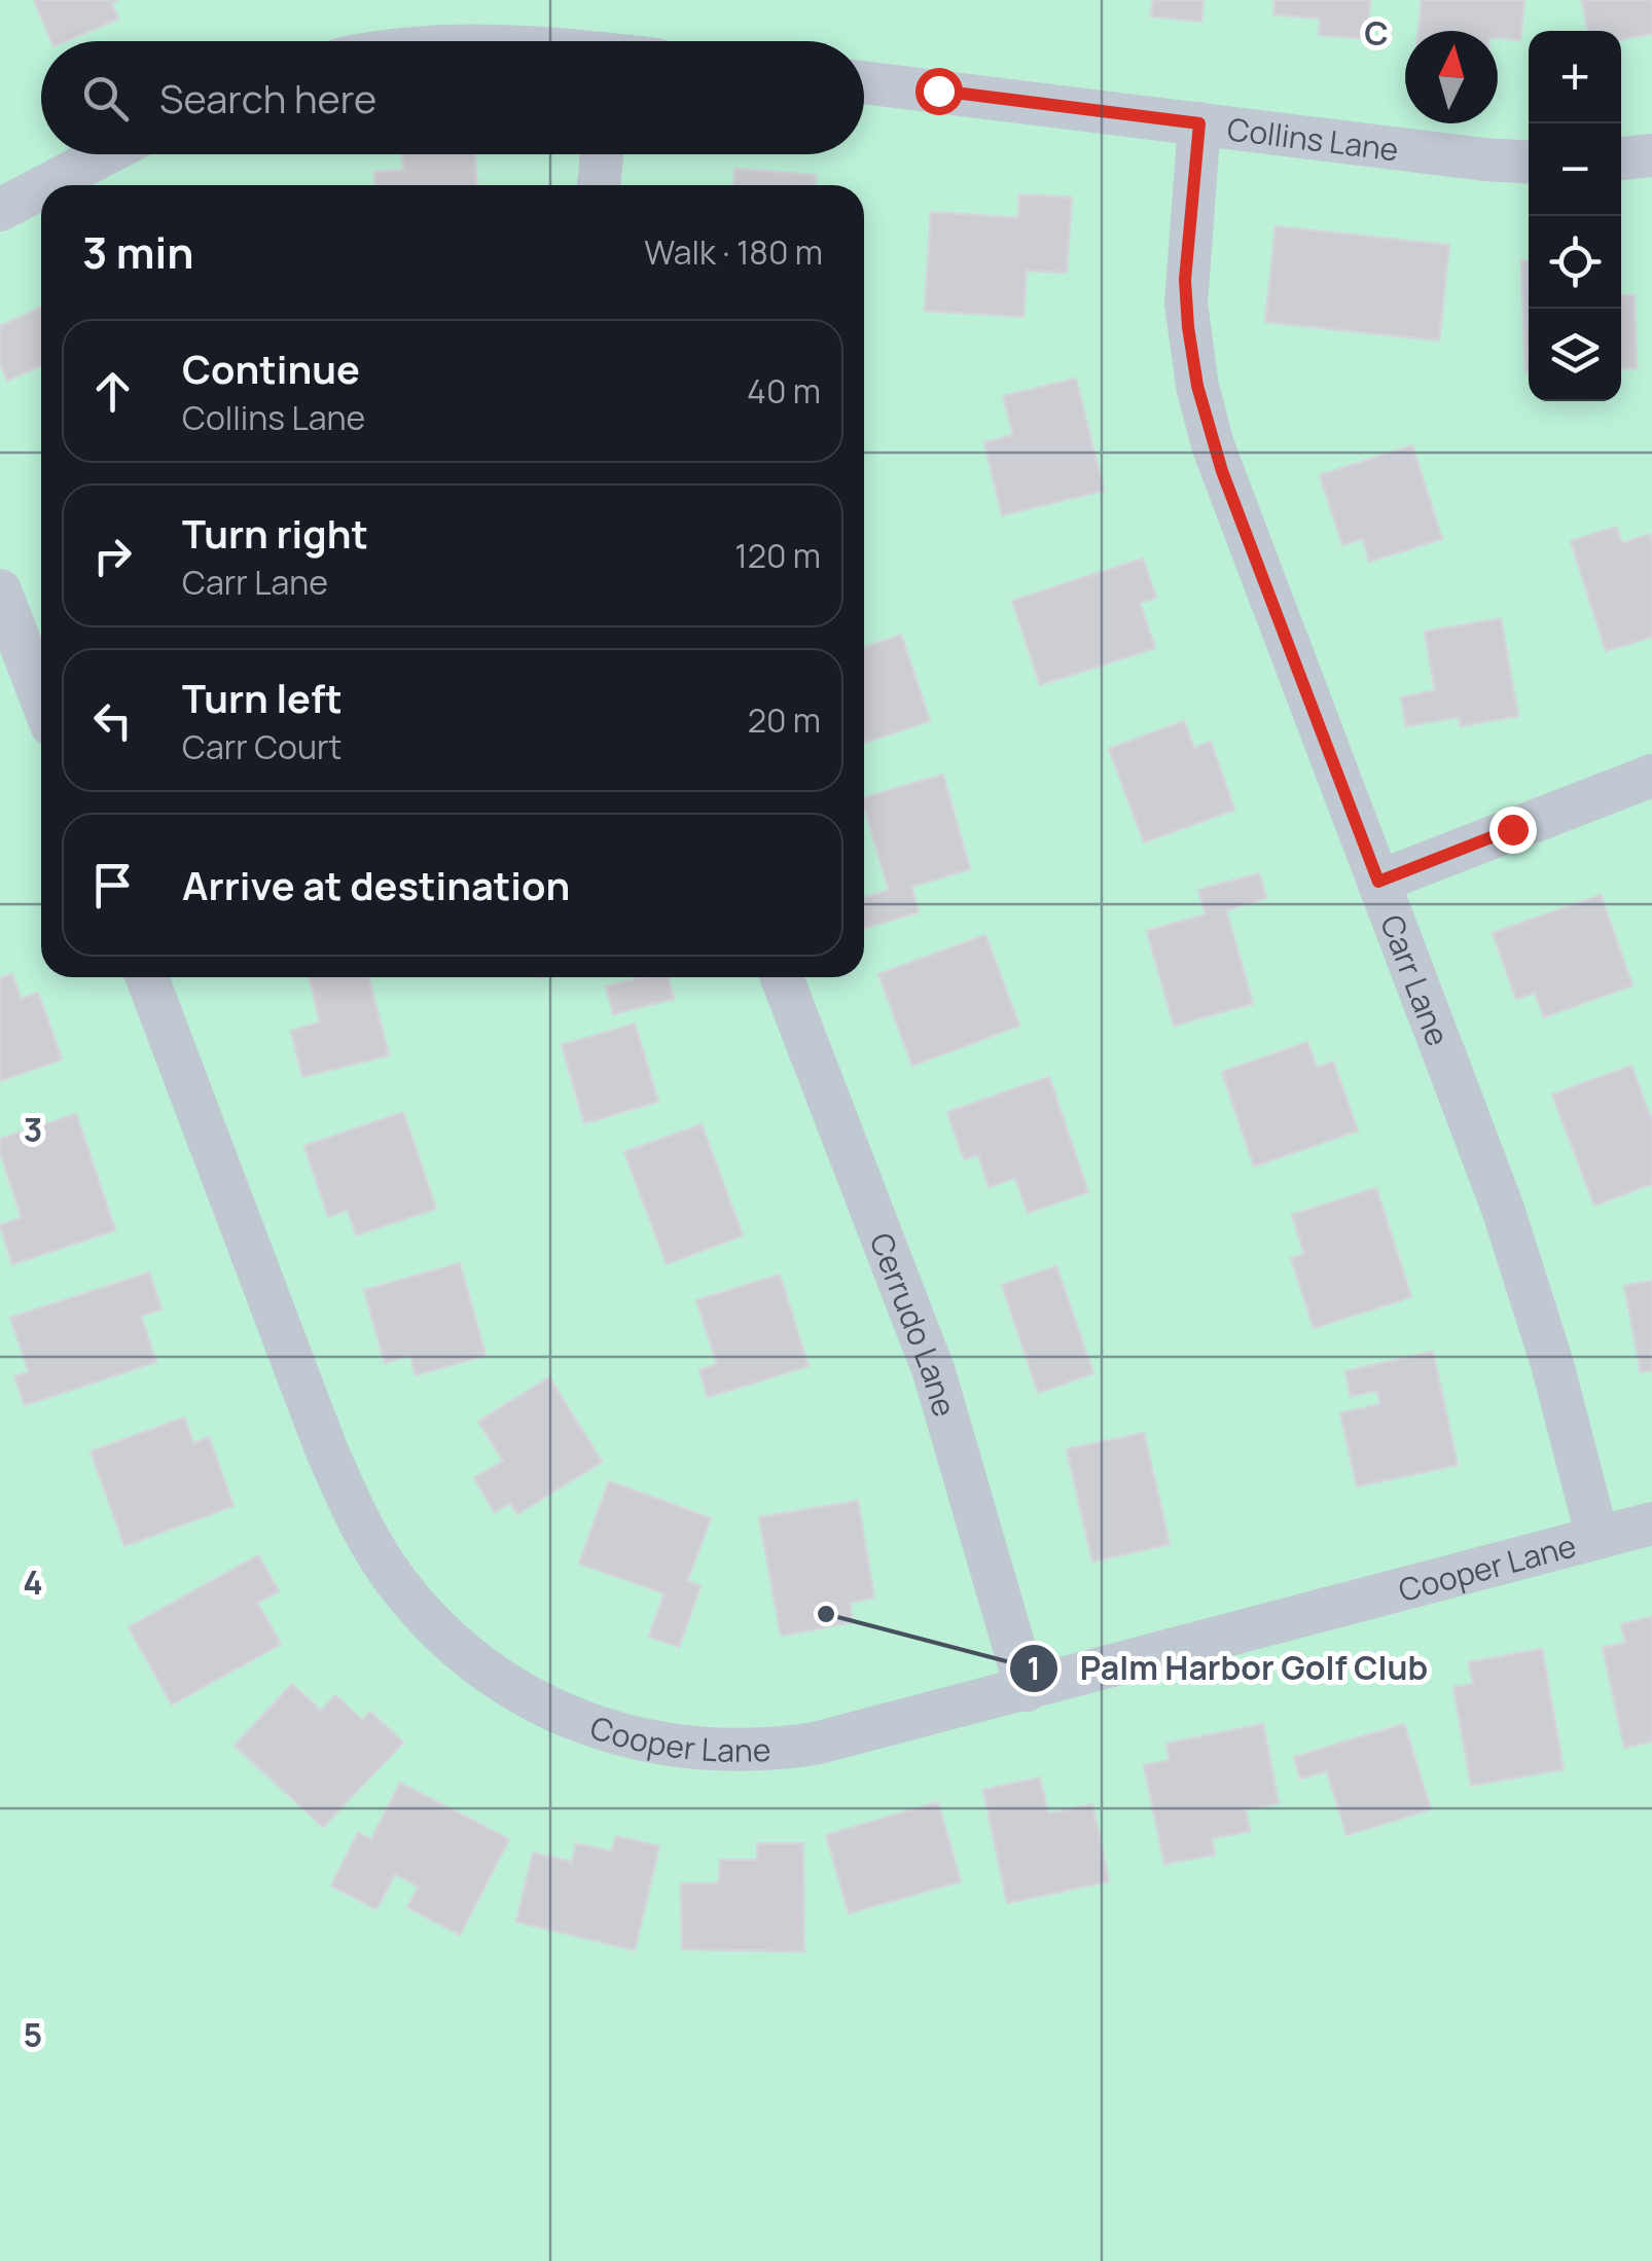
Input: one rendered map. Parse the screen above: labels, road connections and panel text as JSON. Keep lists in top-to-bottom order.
{
  "streets": {
    "street": [
      "Collins Lane",
      "Carr Lane",
      "Cerrudo Lane",
      "Cooper Lane"
    ]
  },
  "crossings": [
    ["Collins Lane", "Carr Lane"],
    ["Carr Lane", "Cooper Lane"],
    ["Cerrudo Lane", "Cooper Lane"]
  ],
  "places": ["Palm Harbor Golf Club"],
  "north": "top",
  "page": {
    "map_buttons": ["+", "−"],
    "search": "Search here",
    "heading": ["3 min", "Walk · 180 m"],
    "list": [
      ["Continue", "Collins Lane", "40 m"],
      ["Turn right", "Carr Lane", "120 m"],
      ["Turn left", "Carr Court", "20 m"],
      "Arrive at destination"
    ]
  },
  "grid": {
    "columns": ["C"],
    "rows": ["3", "4", "5"]
  }
}
